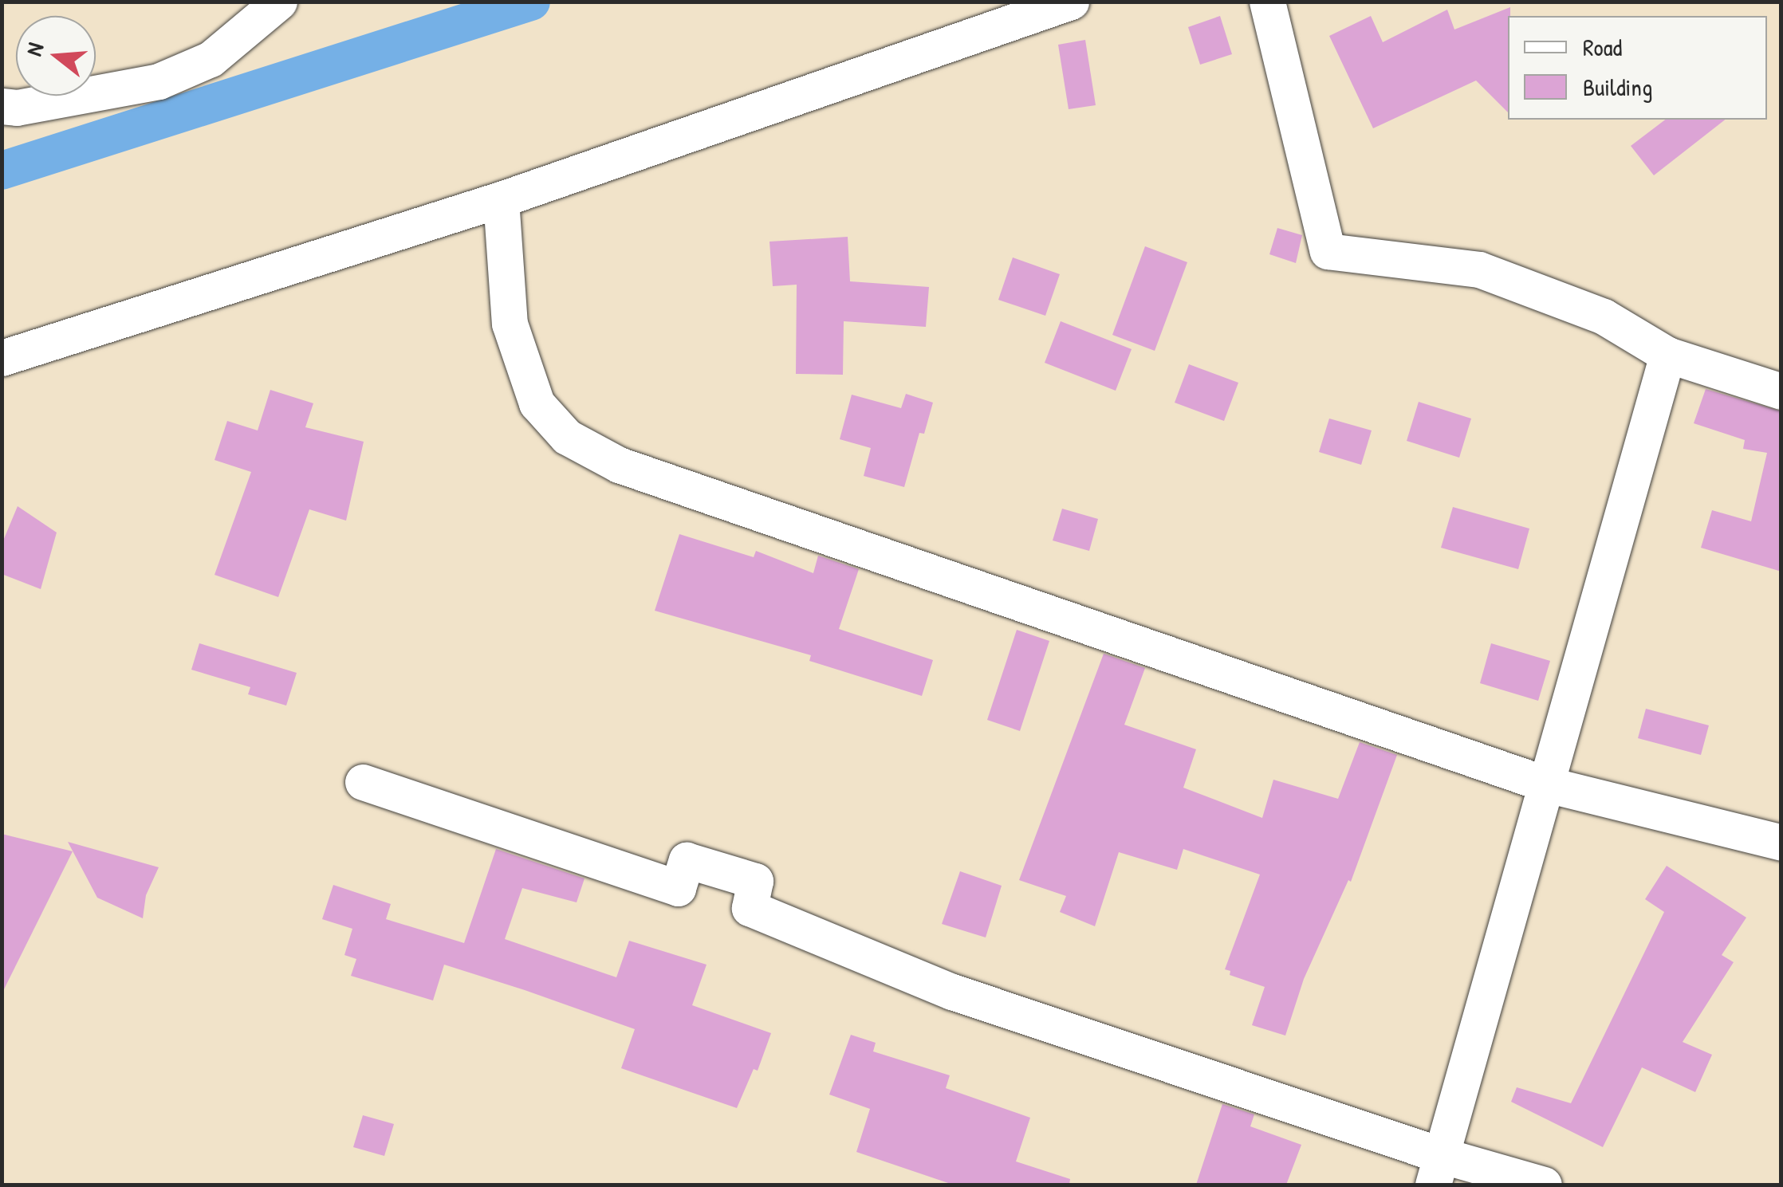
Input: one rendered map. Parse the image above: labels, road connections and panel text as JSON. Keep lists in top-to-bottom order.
{
  "legend": ["Road", "Building"],
  "north": "left"
}
